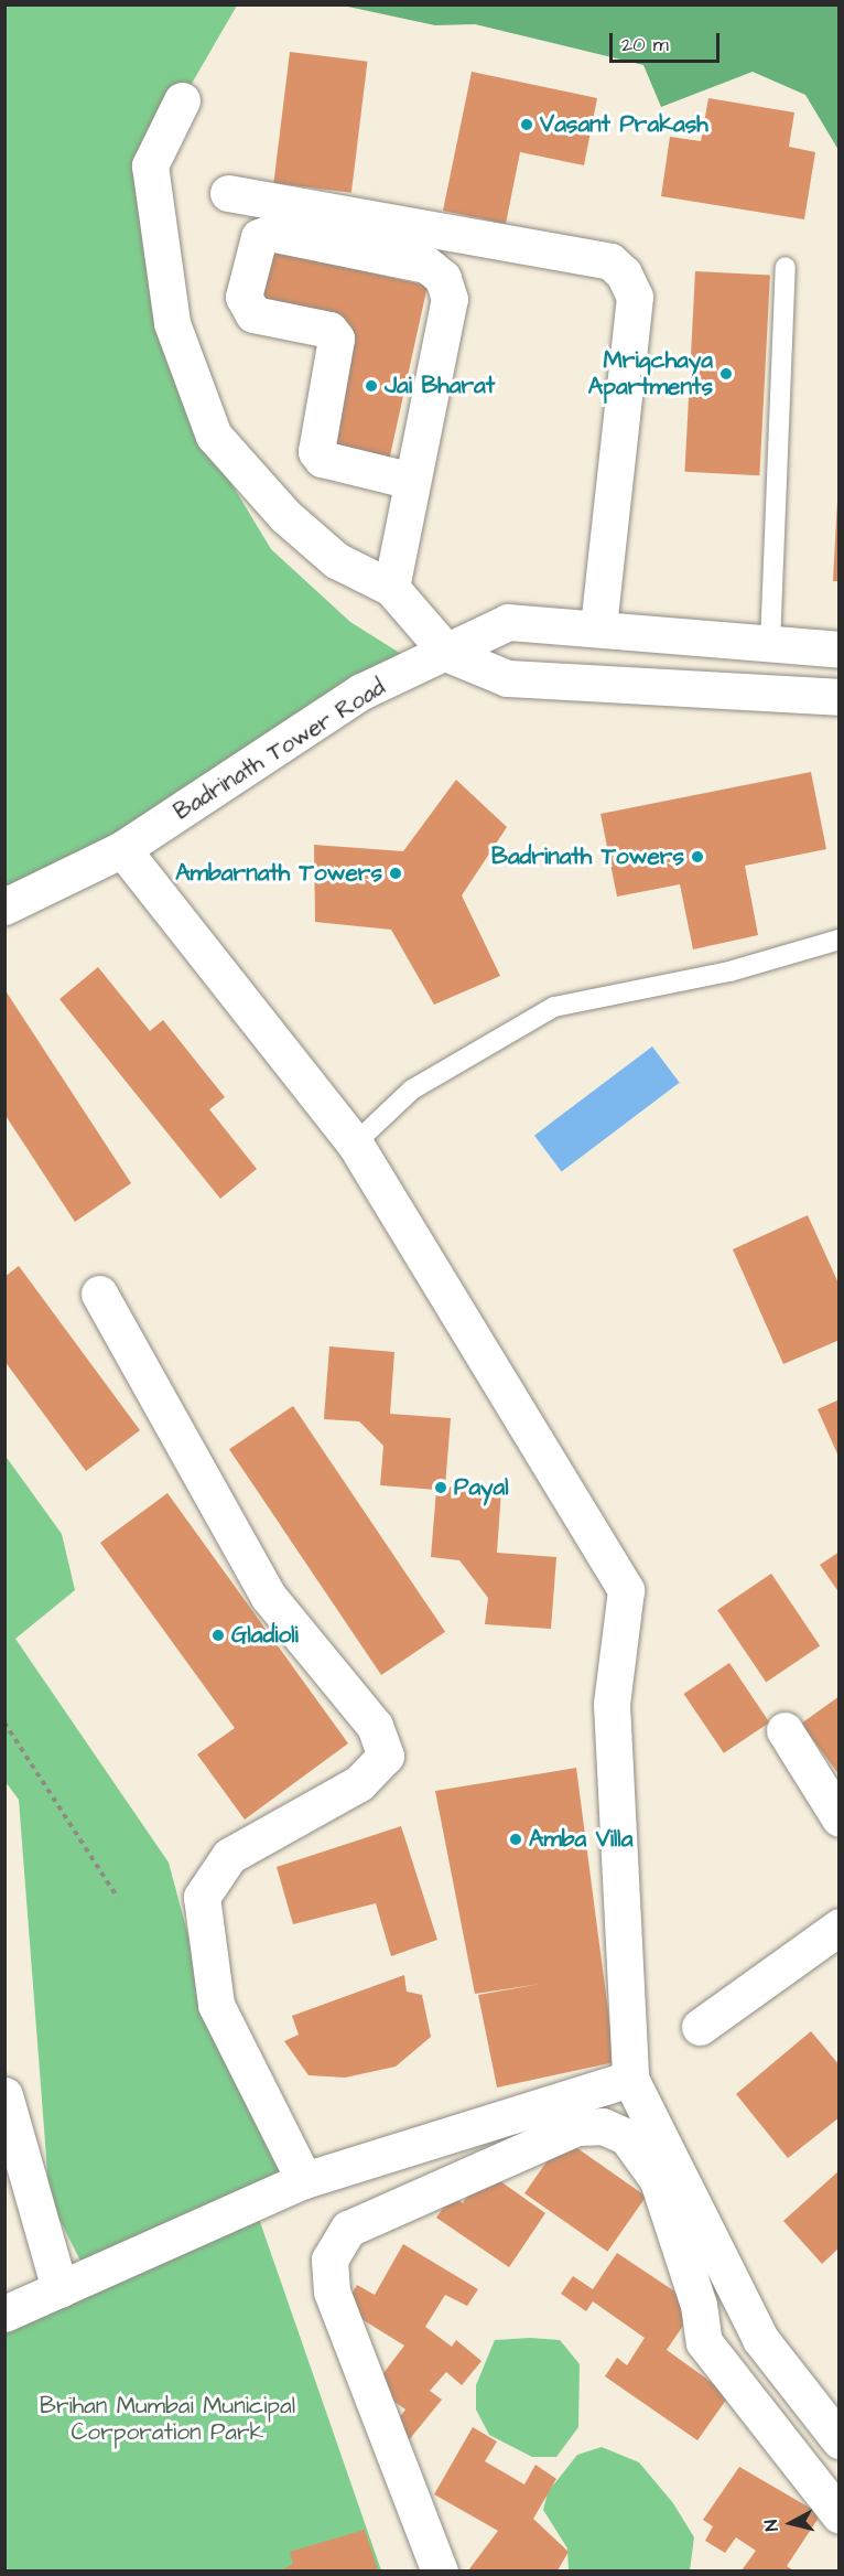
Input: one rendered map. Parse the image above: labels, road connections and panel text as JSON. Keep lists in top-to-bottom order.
{
  "streets": {
    "street": ["Badrinath Tower Road"]
  },
  "parks": ["Brihan Mumbai Municipal Corporation Park"],
  "places": [
    "Vasant Prakash",
    "Mrigchaya Apartments",
    "Jai Bharat",
    "Badrinath Towers",
    "Ambarnath Towers",
    "Payal",
    "Gladioli",
    "Amba Villa"
  ],
  "scale_bar": "20 m",
  "north": "left"
}
